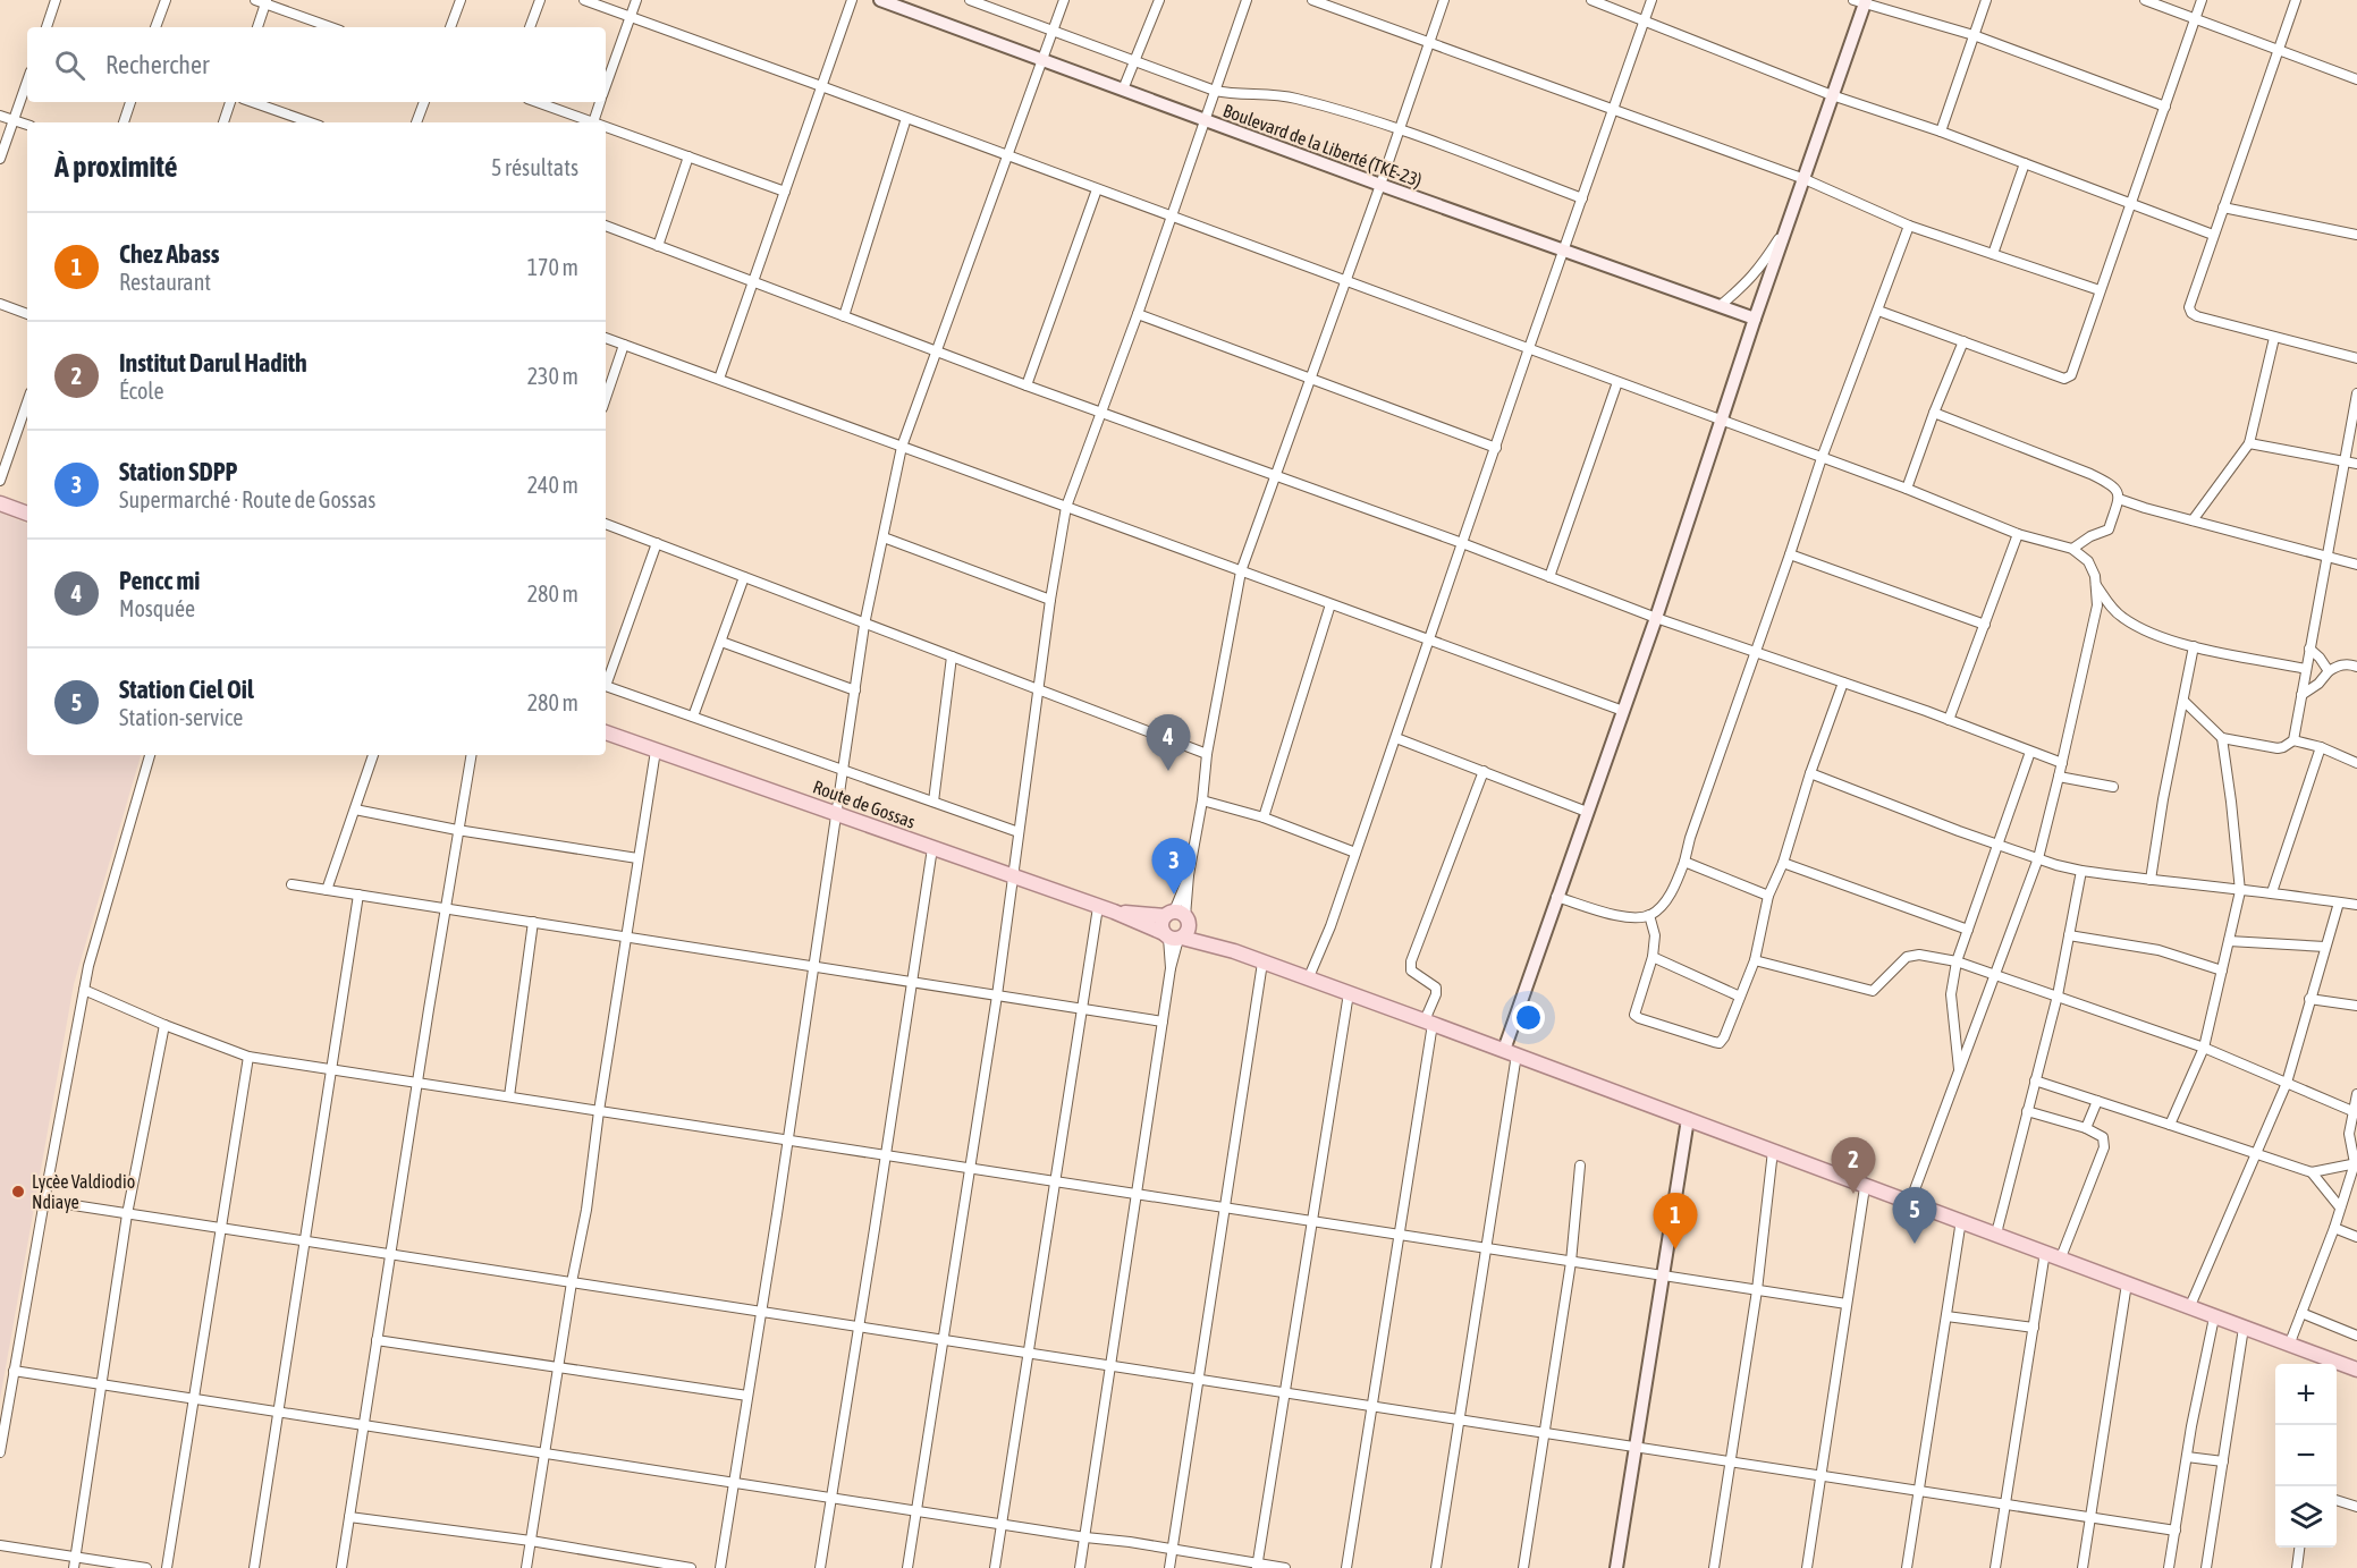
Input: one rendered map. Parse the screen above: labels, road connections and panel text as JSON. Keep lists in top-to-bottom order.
{
  "streets": {
    "main road": ["Route de Gossas"],
    "street": ["Boulevard de la Liberté (TKE-23)"]
  },
  "places": ["Lycèe Valdiodio Ndiaye"],
  "page": {
    "search": "Rechercher",
    "heading": ["À proximité", "5 résultats"],
    "list": [
      {
        "mark": "1",
        "name": "Chez Abass",
        "note": "Restaurant",
        "value": "170 m"
      },
      {
        "mark": "2",
        "name": "Institut Darul Hadith",
        "note": "École",
        "value": "230 m"
      },
      {
        "mark": "3",
        "name": "Station SDPP",
        "note": "Supermarché · Route de Gossas",
        "value": "240 m"
      },
      {
        "mark": "4",
        "name": "Pencc mi",
        "note": "Mosquée",
        "value": "280 m"
      },
      {
        "mark": "5",
        "name": "Station Ciel Oil",
        "note": "Station-service",
        "value": "280 m"
      }
    ],
    "pins": [
      "4",
      "3",
      "2",
      "5",
      "1"
    ],
    "map_buttons": ["+", "−"]
  }
}
